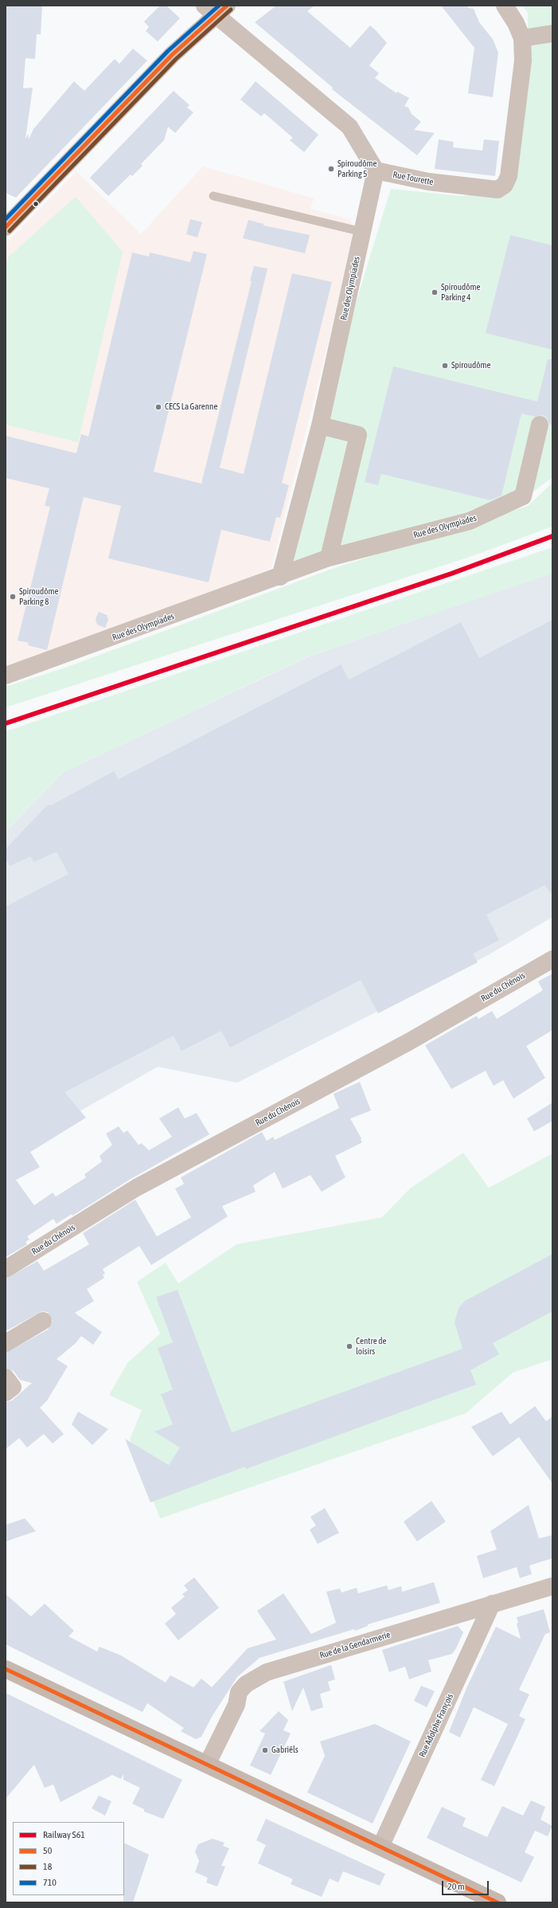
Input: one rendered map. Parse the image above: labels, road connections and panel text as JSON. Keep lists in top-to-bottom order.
{
  "streets": {
    "street": [
      "Rue Tourette",
      "Rue des Olympiades",
      "Rue du Chênois",
      "Rue de la Gendarmerie",
      "Rue Adolphe François"
    ]
  },
  "crossings": [
    ["Rue Tourette", "Rue des Olympiades"],
    ["Rue de la Gendarmerie", "Rue Adolphe François"]
  ],
  "places": [
    "Spiroudôme Parking 5",
    "Spiroudôme Parking 4",
    "Spiroudôme",
    "CECS La Garenne",
    "Spiroudôme Parking 8",
    "Centre de loisirs",
    "Gabriëls"
  ],
  "lines": [
    "transit line 50",
    "transit line 710",
    "transit line 18",
    "rail line S61"
  ],
  "legend": [
    "Railway S61",
    "50",
    "18",
    "710"
  ],
  "scale_bar": "20 m"
}
